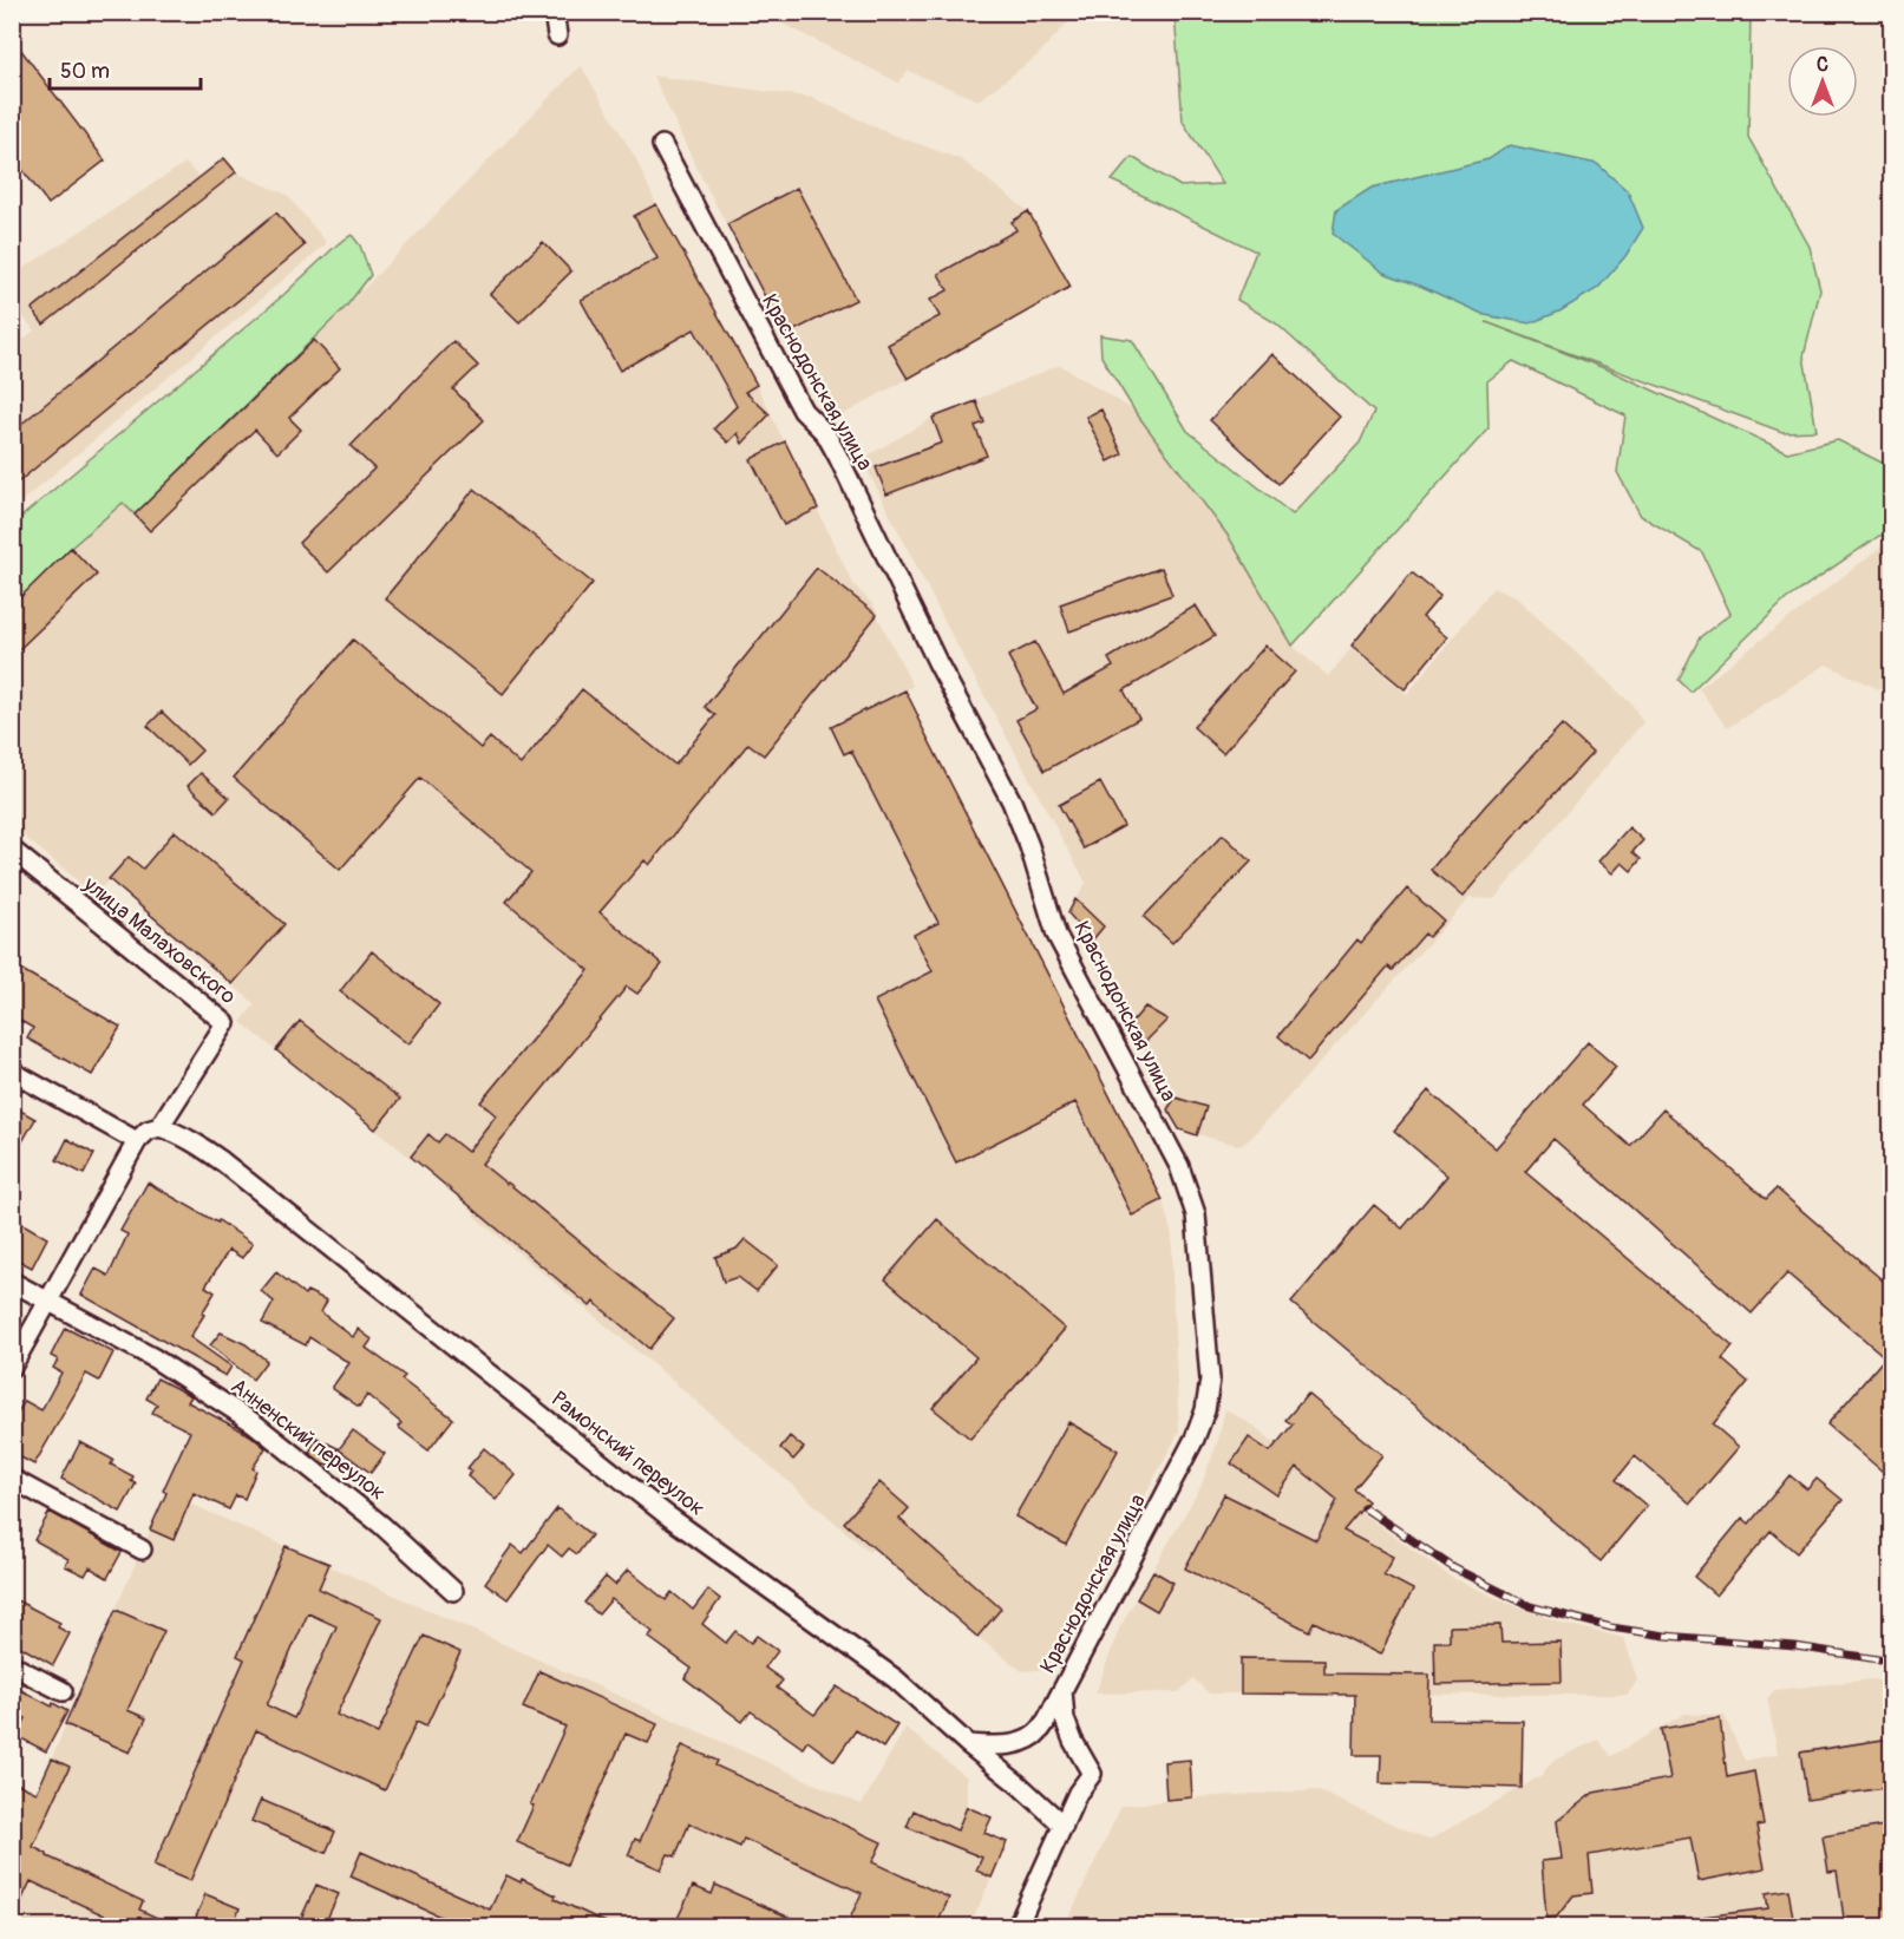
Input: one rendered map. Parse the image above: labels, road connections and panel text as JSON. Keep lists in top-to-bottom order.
{
  "streets": {
    "street": [
      "Краснодонская улица",
      "улица Малаховского",
      "Анненский переулок",
      "Рамонский переулок"
    ]
  },
  "crossings": [
    ["Краснодонская улица", "Рамонский переулок"],
    ["улица Малаховского", "Анненский переулок"],
    ["улица Малаховского", "Рамонский переулок"]
  ],
  "scale_bar": "50 m",
  "north": "top"
}
